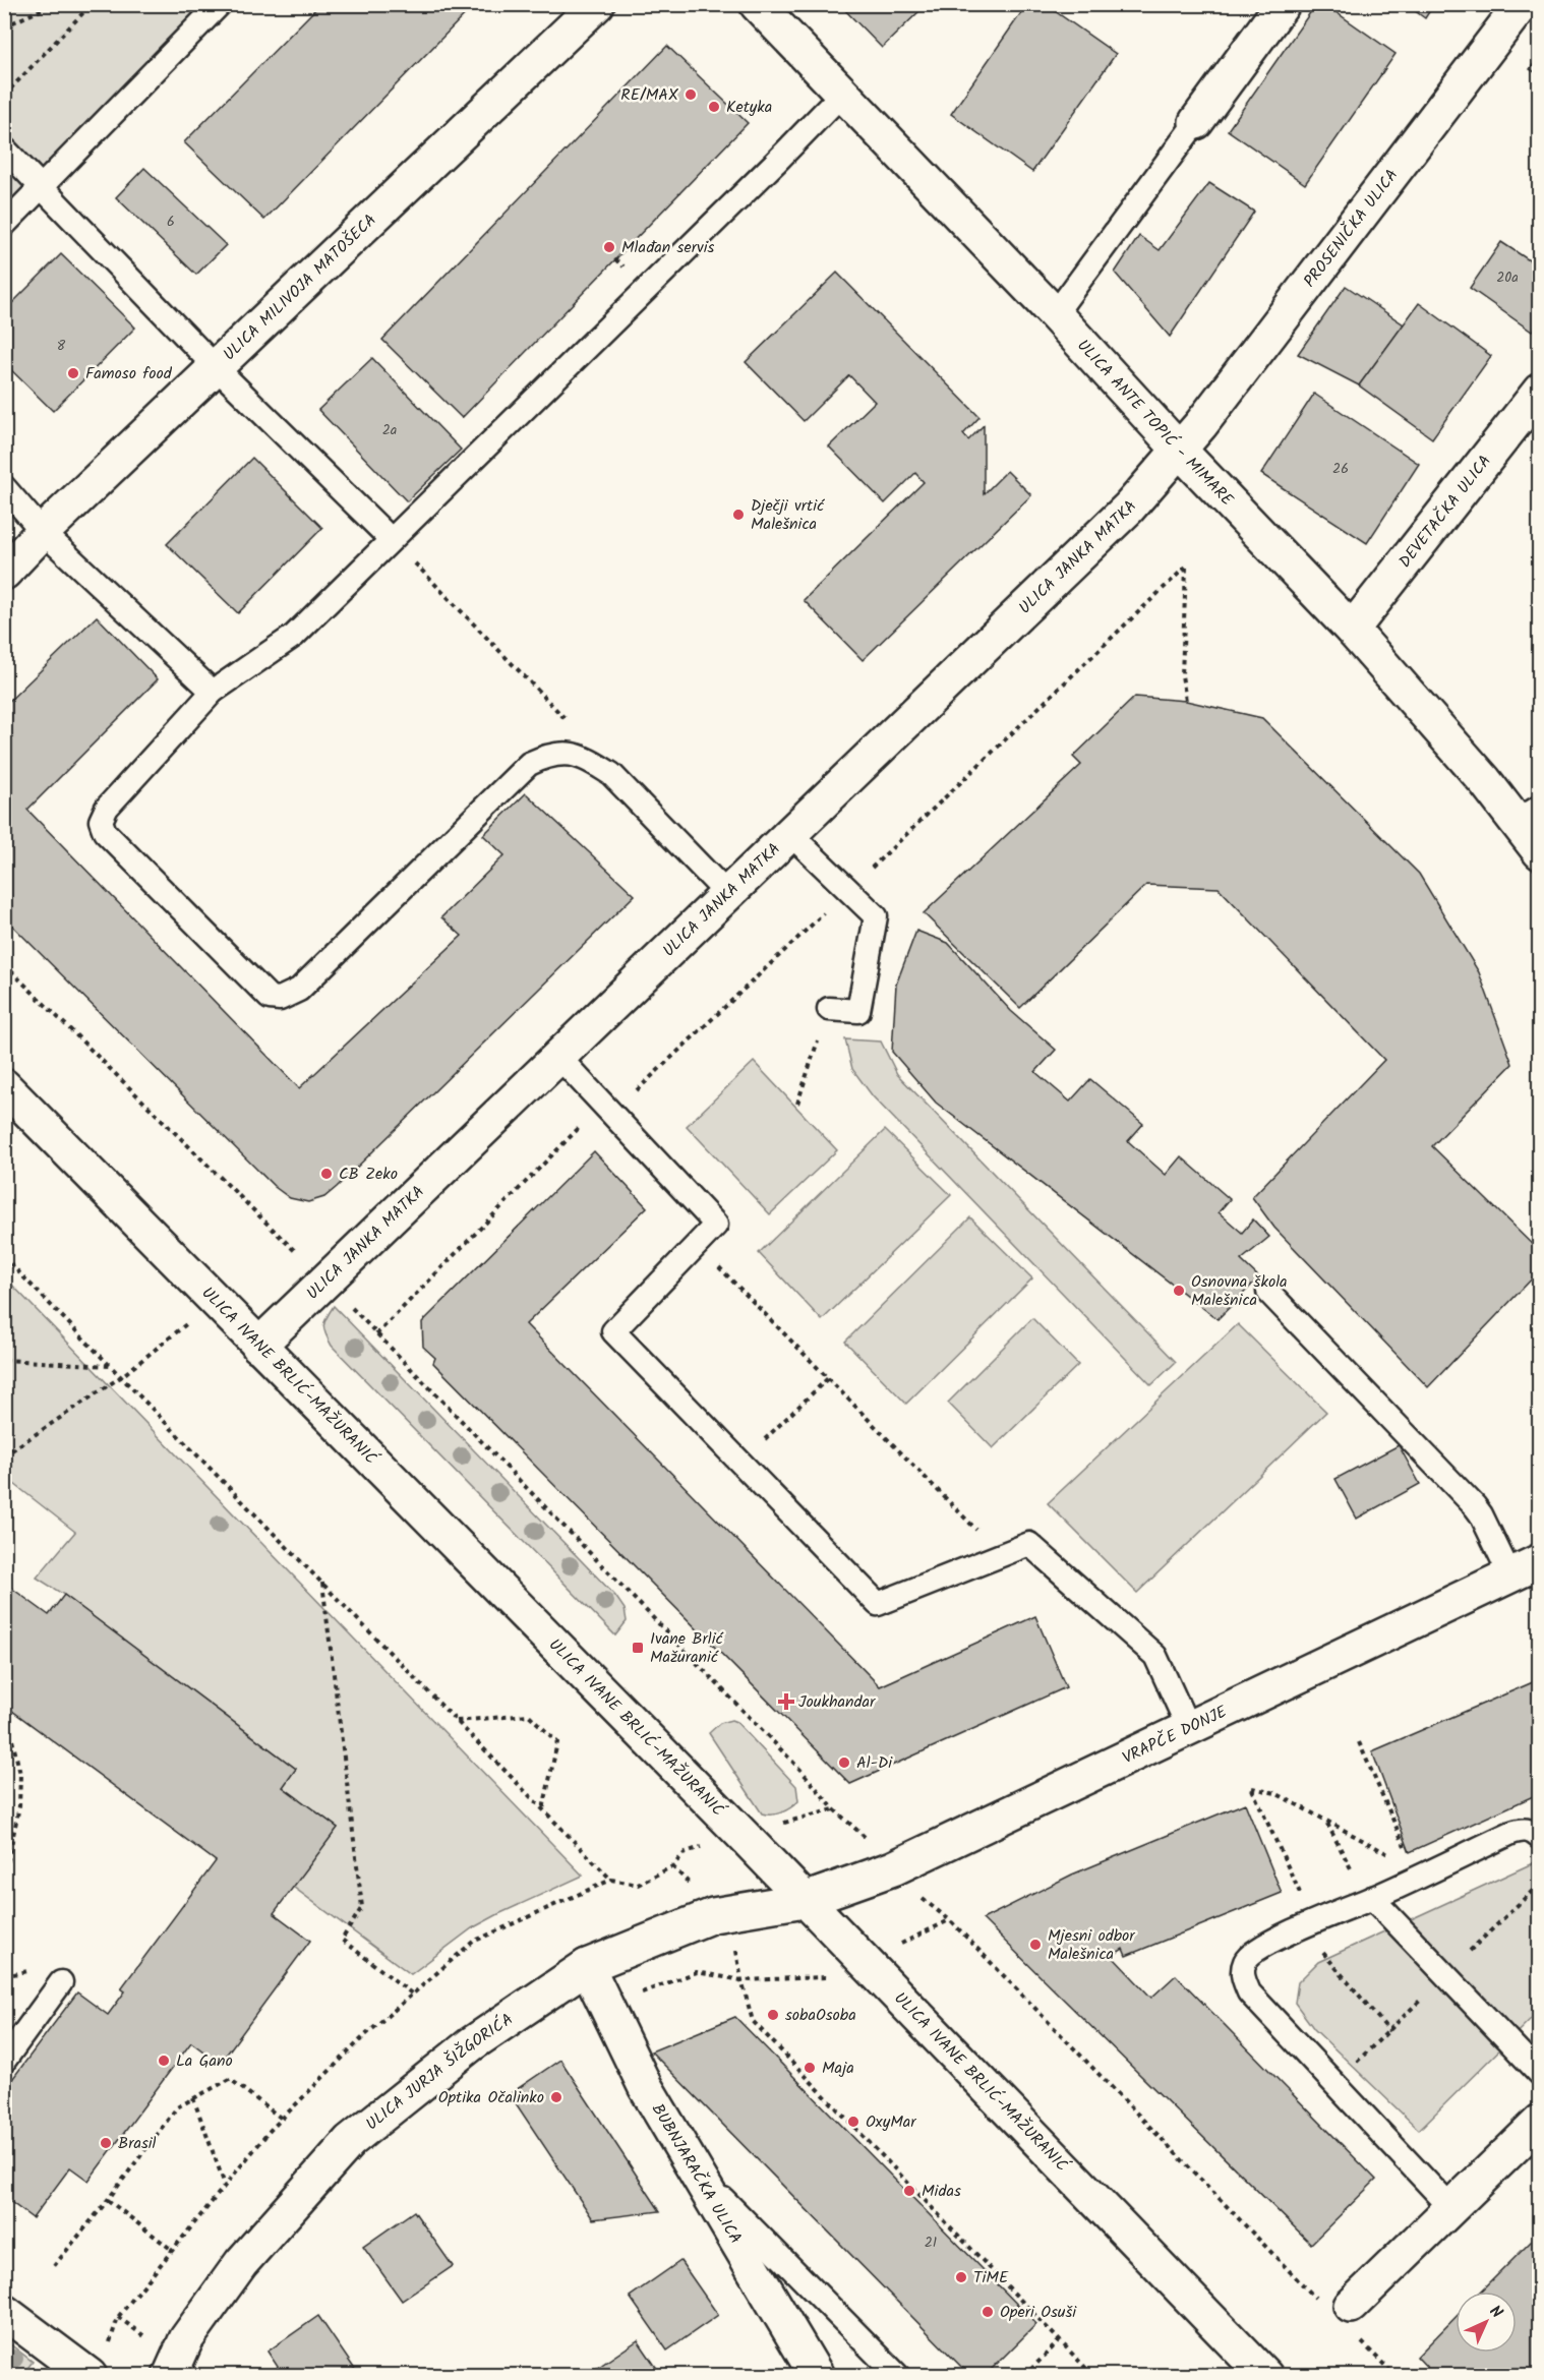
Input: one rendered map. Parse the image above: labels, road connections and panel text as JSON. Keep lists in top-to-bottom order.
{
  "streets": {
    "street": [
      "PROSENIČKA ULICA",
      "ULICA MILIVOJA MATOŠECA",
      "ULICA ANTE TOPIĆ - MIMARE",
      "DEVETAČKA ULICA",
      "ULICA JANKA MATKA",
      "ULICA IVANE BRLIĆ-MAŽURANIĆ",
      "VRAPČE DONJE",
      "ULICA JURJA ŠIŽGORIĆA",
      "BUBNJARAČKA ULICA"
    ]
  },
  "crossings": [
    ["PROSENIČKA ULICA", "ULICA ANTE TOPIĆ - MIMARE"],
    ["PROSENIČKA ULICA", "ULICA JANKA MATKA"],
    ["ULICA ANTE TOPIĆ - MIMARE", "DEVETAČKA ULICA"],
    ["ULICA ANTE TOPIĆ - MIMARE", "ULICA JANKA MATKA"],
    ["ULICA JANKA MATKA", "ULICA IVANE BRLIĆ-MAŽURANIĆ"],
    ["ULICA IVANE BRLIĆ-MAŽURANIĆ", "VRAPČE DONJE"],
    ["ULICA IVANE BRLIĆ-MAŽURANIĆ", "ULICA JURJA ŠIŽGORIĆA"],
    ["VRAPČE DONJE", "ULICA JURJA ŠIŽGORIĆA"],
    ["ULICA JURJA ŠIŽGORIĆA", "BUBNJARAČKA ULICA"]
  ],
  "places": {
    "other": [
      "RE/MAX",
      "Ketyka",
      "Mlađan servis",
      "Famoso food",
      "Dječji vrtić Malešnica",
      "CB Zeko",
      "Osnovna škola Malešnica",
      "Al-Di",
      "Mjesni odbor Malešnica",
      "sobaOsoba",
      "La Gano",
      "Maja",
      "Optika Očalinko",
      "OxyMar",
      "Brasil",
      "Midas",
      "TiME",
      "Operi Osuši"
    ],
    "transit": ["Ivane Brlić Mažuranić"],
    "health": ["Joukhandar"]
  },
  "house_numbers": [
    "6",
    "20a",
    "8",
    "2a",
    "26",
    "21"
  ],
  "north": "top right"
}
